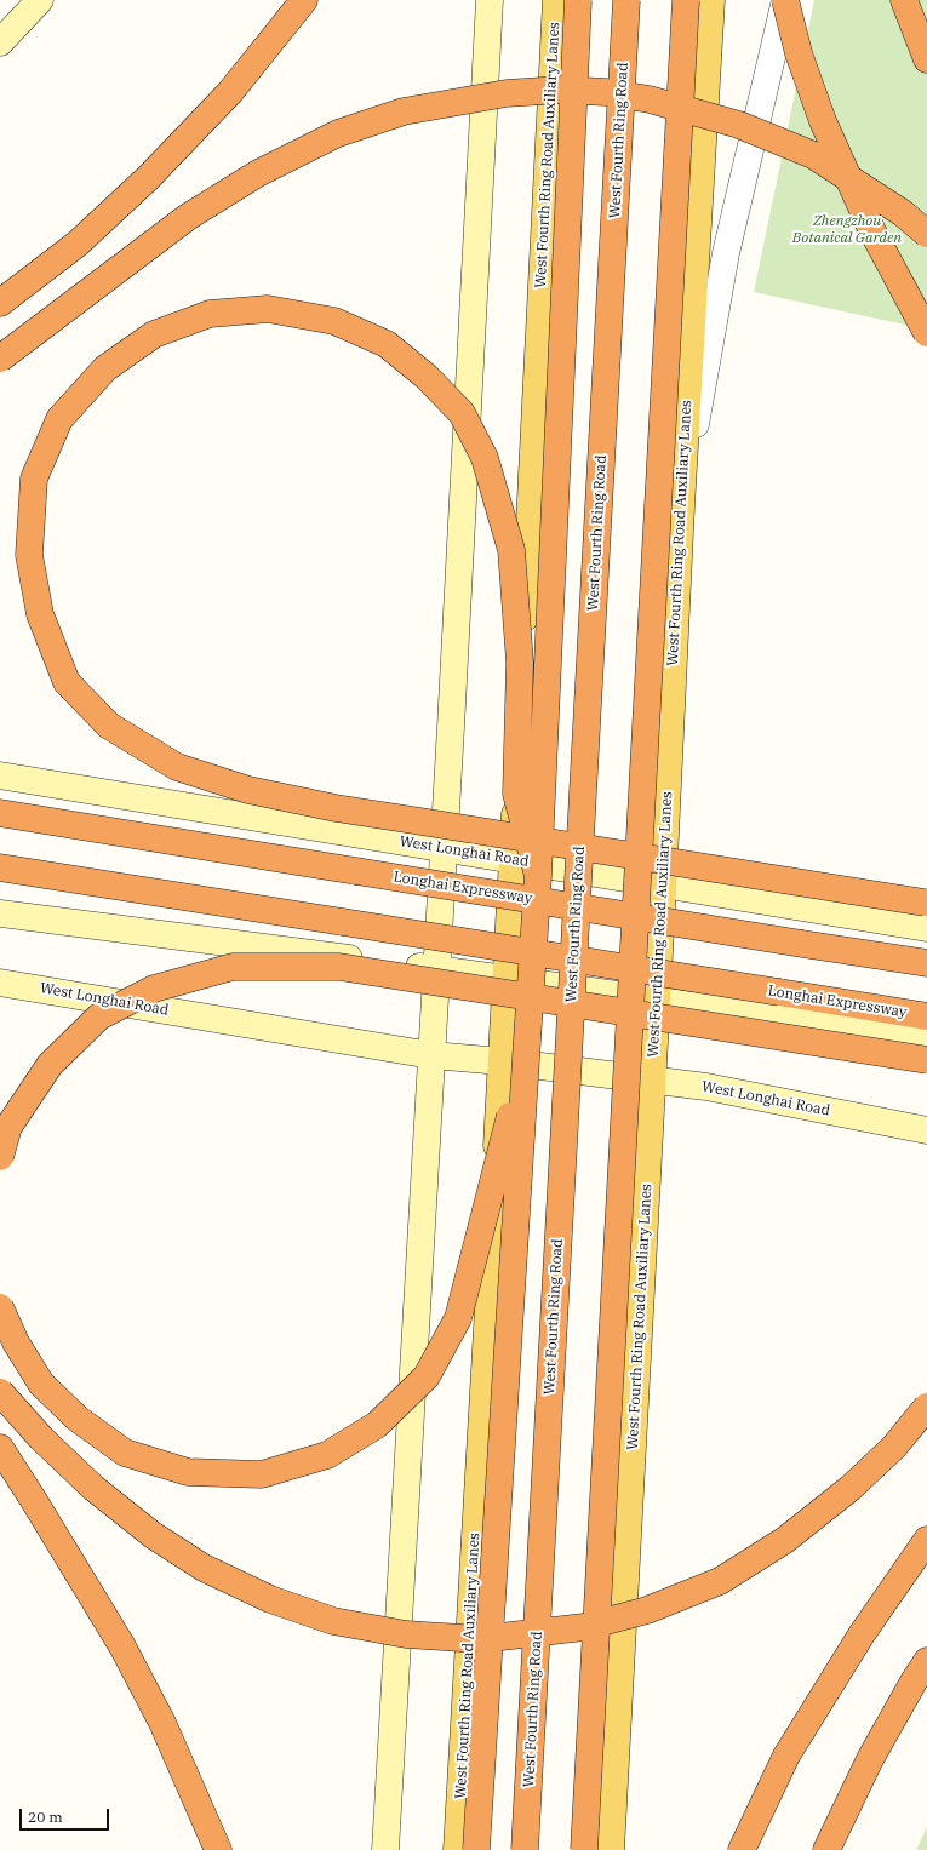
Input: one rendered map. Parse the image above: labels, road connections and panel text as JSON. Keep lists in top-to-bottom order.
{
  "streets": {
    "highway": ["West Fourth Ring Road", "Longhai Expressway"],
    "main road": ["West Fourth Ring Road Auxiliary Lanes", "West Longhai Road"]
  },
  "crossings": [
    ["West Fourth Ring Road Auxiliary Lanes", "West Longhai Road"]
  ],
  "parks": ["Zhengzhou Botanical Garden"],
  "scale_bar": "20 m"
}
